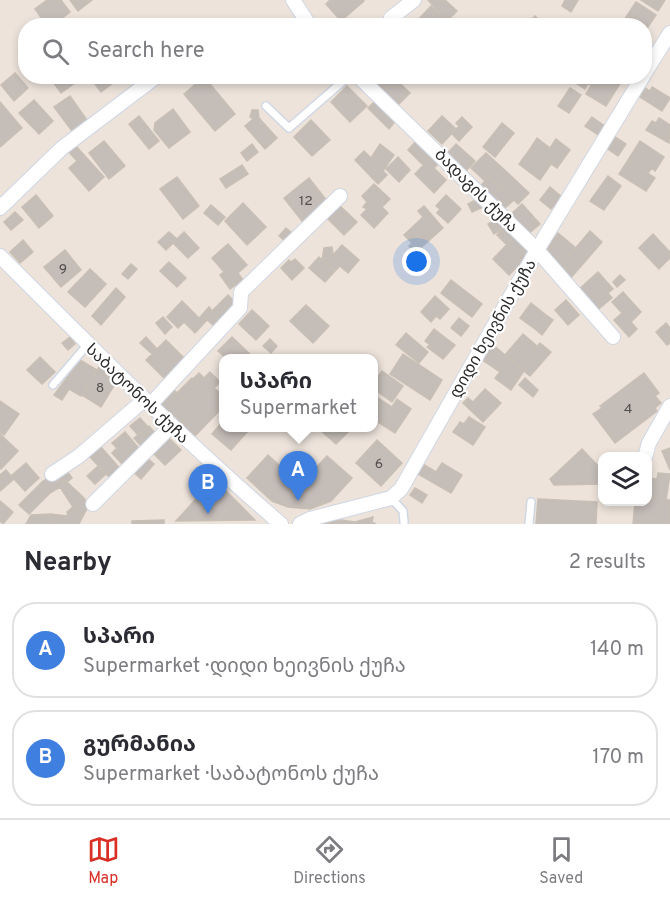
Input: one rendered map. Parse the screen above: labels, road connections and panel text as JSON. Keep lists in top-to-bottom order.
{
  "streets": {
    "street": ["ბადაგის ქუჩა", "დიდი ხეივნის ქუჩა", "საბატონოს ქუჩა"]
  },
  "crossings": [
    ["ბადაგის ქუჩა", "დიდი ხეივნის ქუჩა"]
  ],
  "house_numbers": [
    "12",
    "9",
    "8",
    "4",
    "6"
  ],
  "page": {
    "search": "Search here",
    "popup": ["სპარი", "Supermarket"],
    "pins": ["A", "B"],
    "heading": ["Nearby", "2 results"],
    "list": [
      {
        "mark": "A",
        "name": "სპარი",
        "note": "Supermarket · დიდი ხეივნის ქუჩა",
        "value": "140 m"
      },
      {
        "mark": "B",
        "name": "გურმანია",
        "note": "Supermarket · საბატონოს ქუჩა",
        "value": "170 m"
      }
    ],
    "nav": ["Map", "Directions", "Saved"]
  }
}
